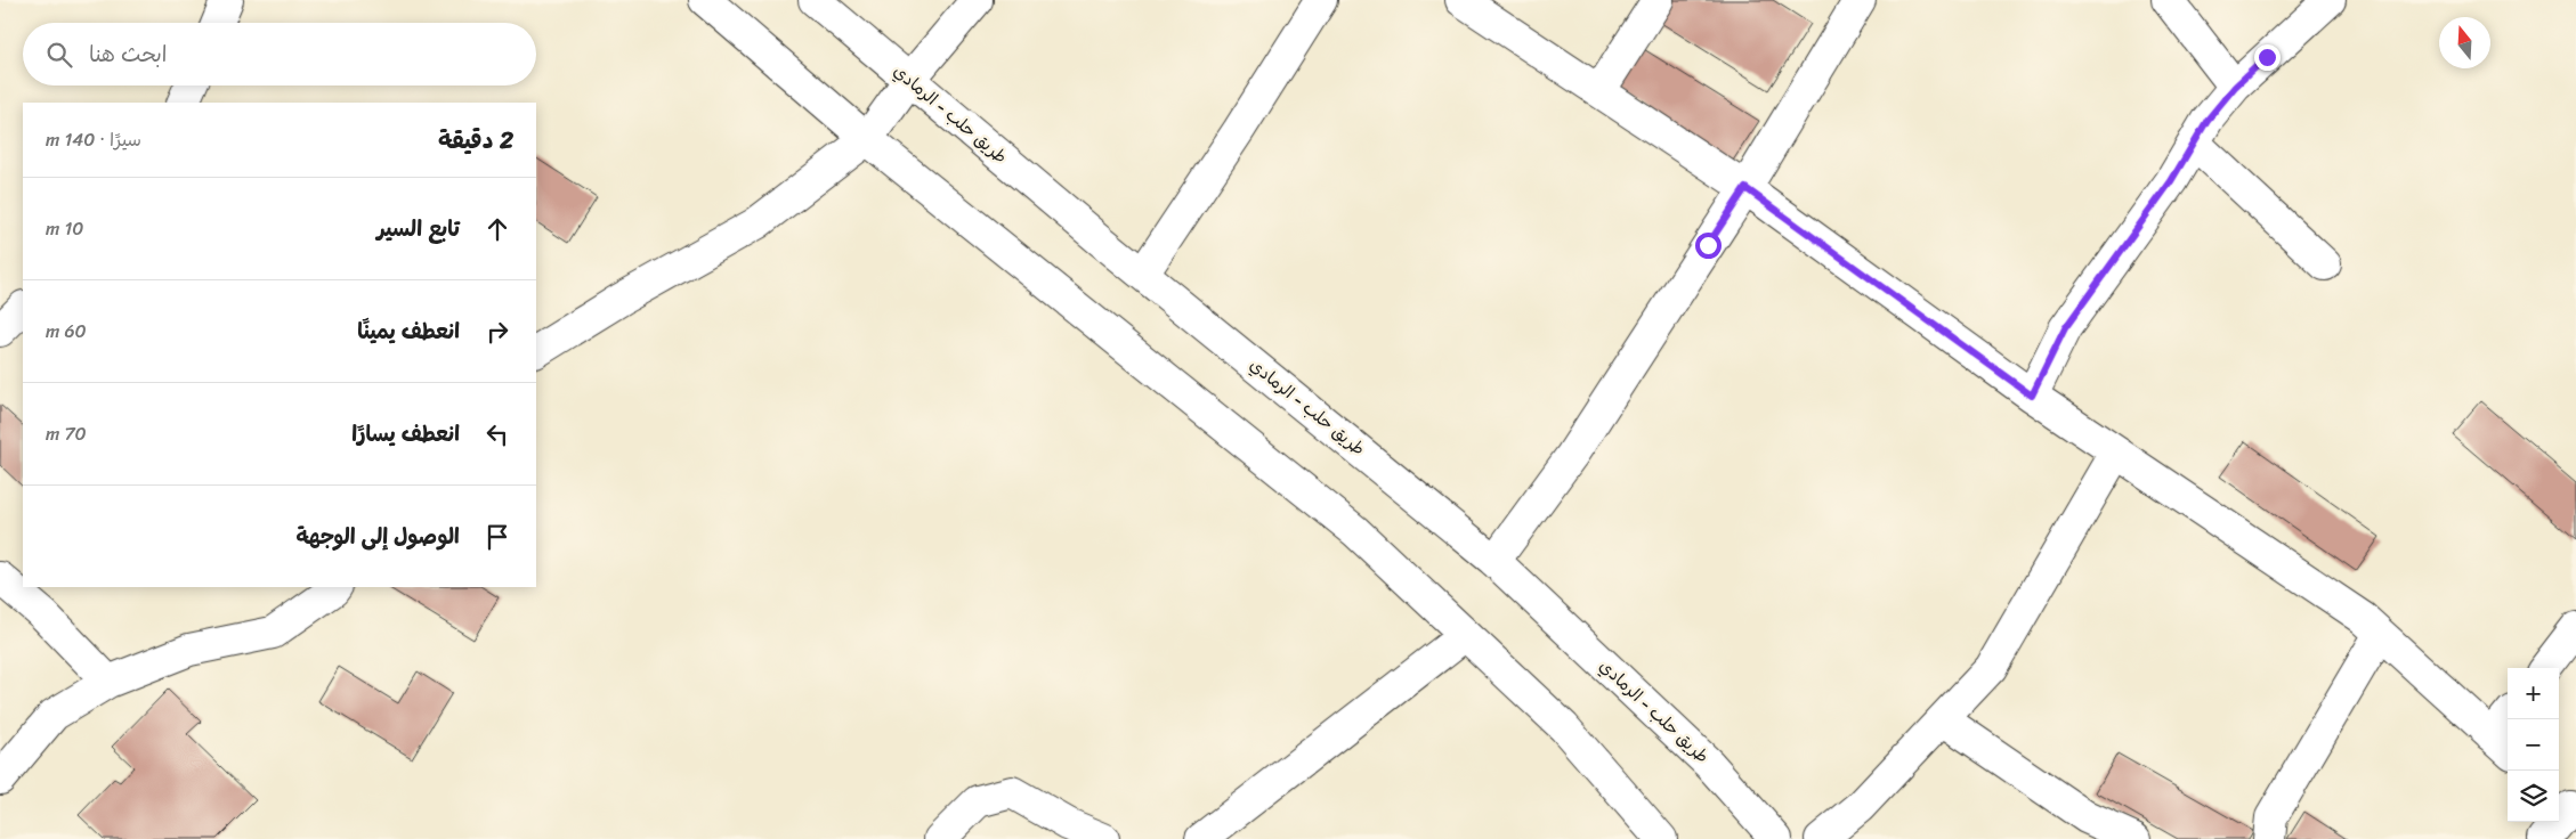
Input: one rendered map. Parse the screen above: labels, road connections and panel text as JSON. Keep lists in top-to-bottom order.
{
  "streets": {
    "main road": ["طريق حلب - الرمادي"]
  },
  "north": "top",
  "page": {
    "search": "ابحث هنا",
    "heading": ["2 دقيقة", "سيرًا · 140 m"],
    "list": [
      ["تابع السير", "10 m"],
      ["انعطف يمينًا", "60 m"],
      ["انعطف يسارًا", "70 m"],
      "الوصول إلى الوجهة"
    ],
    "map_buttons": ["+", "−"]
  }
}
